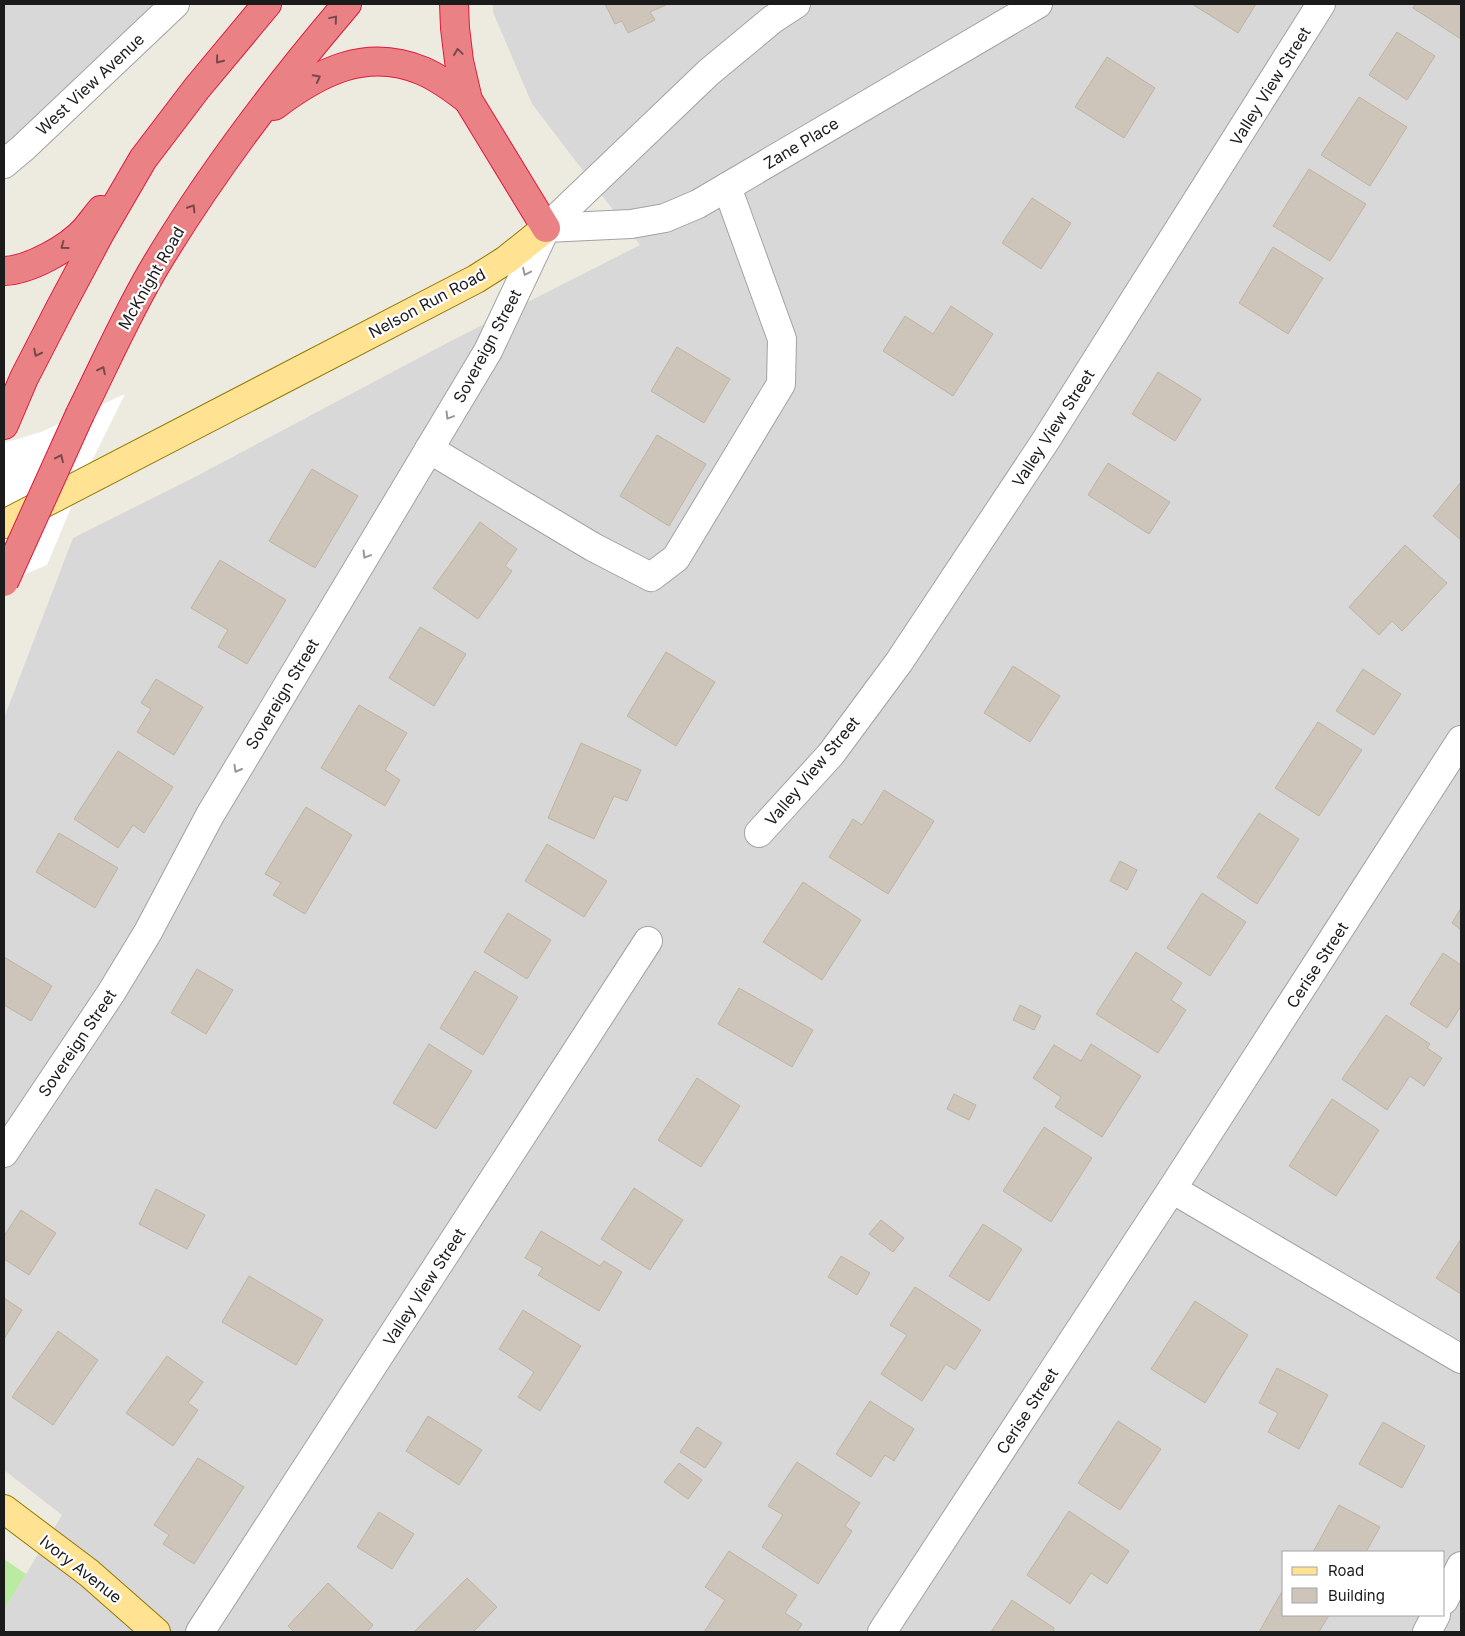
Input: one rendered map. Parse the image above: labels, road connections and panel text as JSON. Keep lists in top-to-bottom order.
{
  "streets": {
    "highway": ["McKnight Road"],
    "main road": ["Nelson Run Road", "Ivory Avenue"],
    "street": [
      "West View Avenue",
      "Valley View Street",
      "Zane Place",
      "Sovereign Street",
      "Cerise Street"
    ]
  },
  "crossings": [
    ["Zane Place", "Nelson Run Road"],
    ["Zane Place", "Sovereign Street"],
    ["Nelson Run Road", "Sovereign Street"]
  ],
  "one_way": ["Sovereign Street"],
  "legend": ["Road", "Building"]
}
